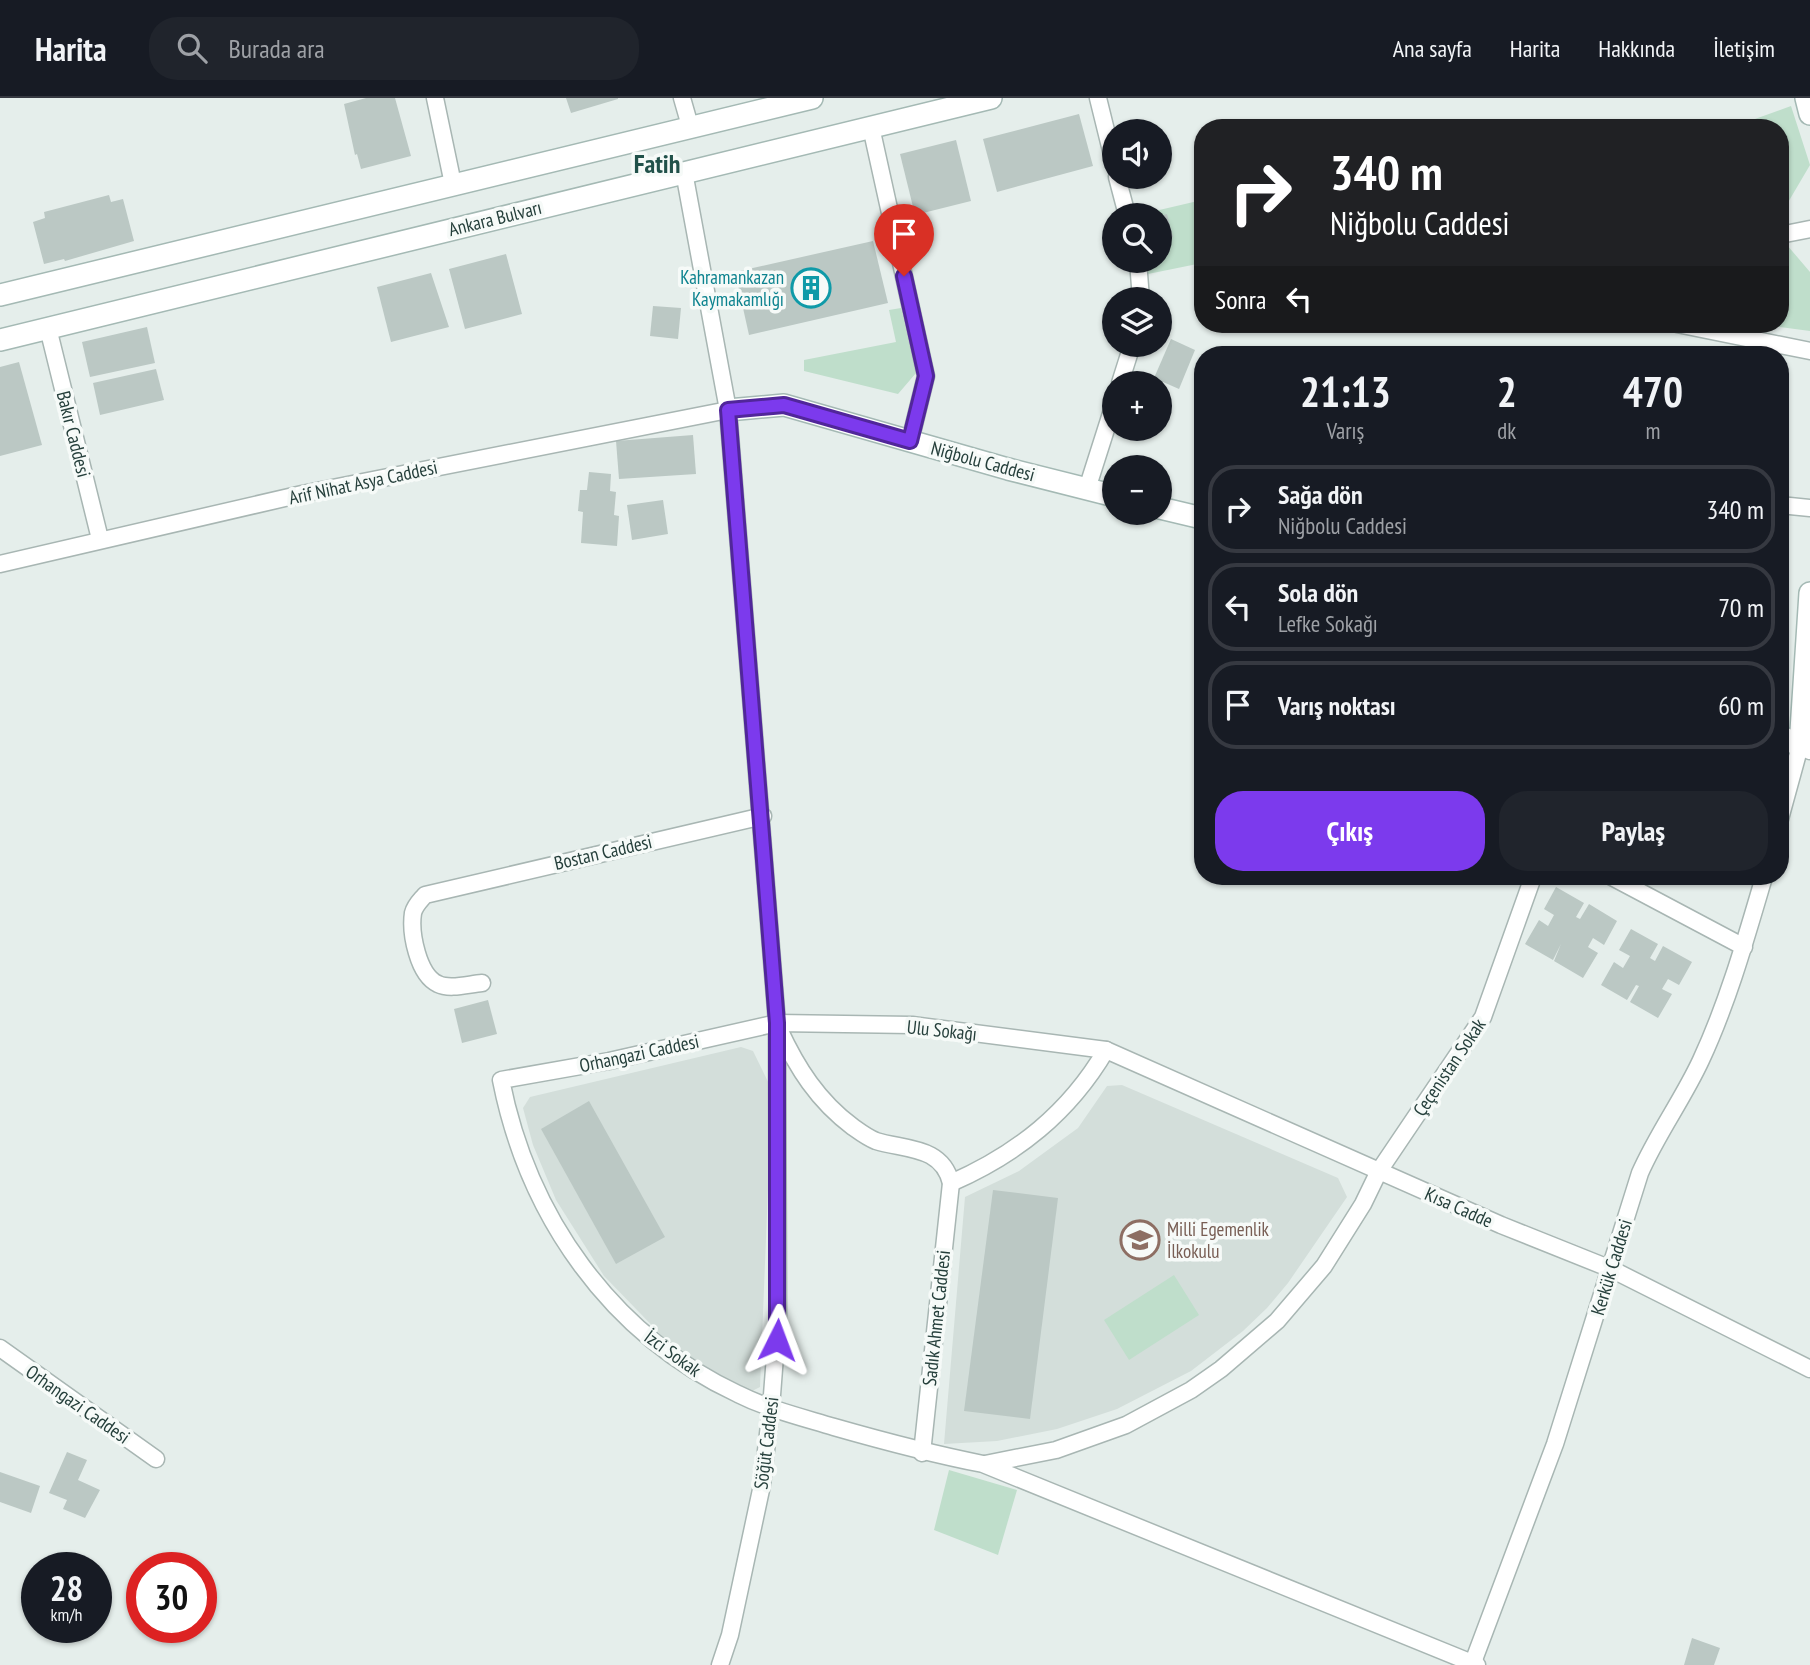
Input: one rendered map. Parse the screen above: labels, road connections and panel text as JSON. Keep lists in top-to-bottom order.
{
  "streets": {
    "main road": ["Ankara Bulvarı", "Niğbolu Caddesi"],
    "street": [
      "Bakır Caddesi",
      "Arif Nihat Asya Caddesi",
      "Bostan Caddesi",
      "Ulu Sokağı",
      "Orhangazi Caddesi",
      "Çeçenistan Sokak",
      "Kısa Cadde",
      "Kerkük Caddesi",
      "Sadık Ahmet Caddesi",
      "İzci Sokak",
      "Söğüt Caddesi"
    ]
  },
  "crossings": [
    ["Ankara Bulvarı", "Bakır Caddesi"],
    ["Ankara Bulvarı", "Söğüt Caddesi"],
    ["Bakır Caddesi", "Arif Nihat Asya Caddesi"],
    ["Niğbolu Caddesi", "Arif Nihat Asya Caddesi"],
    ["Niğbolu Caddesi", "Söğüt Caddesi"],
    ["Arif Nihat Asya Caddesi", "Söğüt Caddesi"],
    ["Bostan Caddesi", "Söğüt Caddesi"],
    ["Ulu Sokağı", "Orhangazi Caddesi"],
    ["Ulu Sokağı", "Kısa Cadde"],
    ["Ulu Sokağı", "Söğüt Caddesi"],
    ["Orhangazi Caddesi", "İzci Sokak"],
    ["Orhangazi Caddesi", "Söğüt Caddesi"],
    ["Çeçenistan Sokak", "Kısa Cadde"],
    ["Çeçenistan Sokak", "İzci Sokak"],
    ["Kısa Cadde", "Kerkük Caddesi"],
    ["Sadık Ahmet Caddesi", "İzci Sokak"],
    ["İzci Sokak", "Söğüt Caddesi"]
  ],
  "districts": ["Fatih"],
  "places": {
    "building": ["Kahramankazan Kaymakamlığı"],
    "school or university": ["Milli Egemenlik İlkokulu"]
  },
  "page": {
    "header": "Harita",
    "search": "Burada ara",
    "nav": [
      "Ana sayfa",
      "Harita",
      "Hakkında",
      "İletişim"
    ],
    "map_buttons": ["+", "−"],
    "turn": ["340 m", "Niğbolu Caddesi"],
    "then": "Sonra",
    "eta": [
      "21:13",
      "Varış",
      "2",
      "dk",
      "470",
      "m"
    ],
    "list": [
      {
        "name": "Sağa dön",
        "note": "Niğbolu Caddesi",
        "value": "340 m"
      },
      {
        "name": "Sola dön",
        "note": "Lefke Sokağı",
        "value": "70 m"
      },
      {
        "name": "Varış noktası",
        "value": "60 m"
      }
    ],
    "buttons": ["Çıkış", "Paylaş"],
    "speed": "28 km/h",
    "limit": "30"
  }
}
